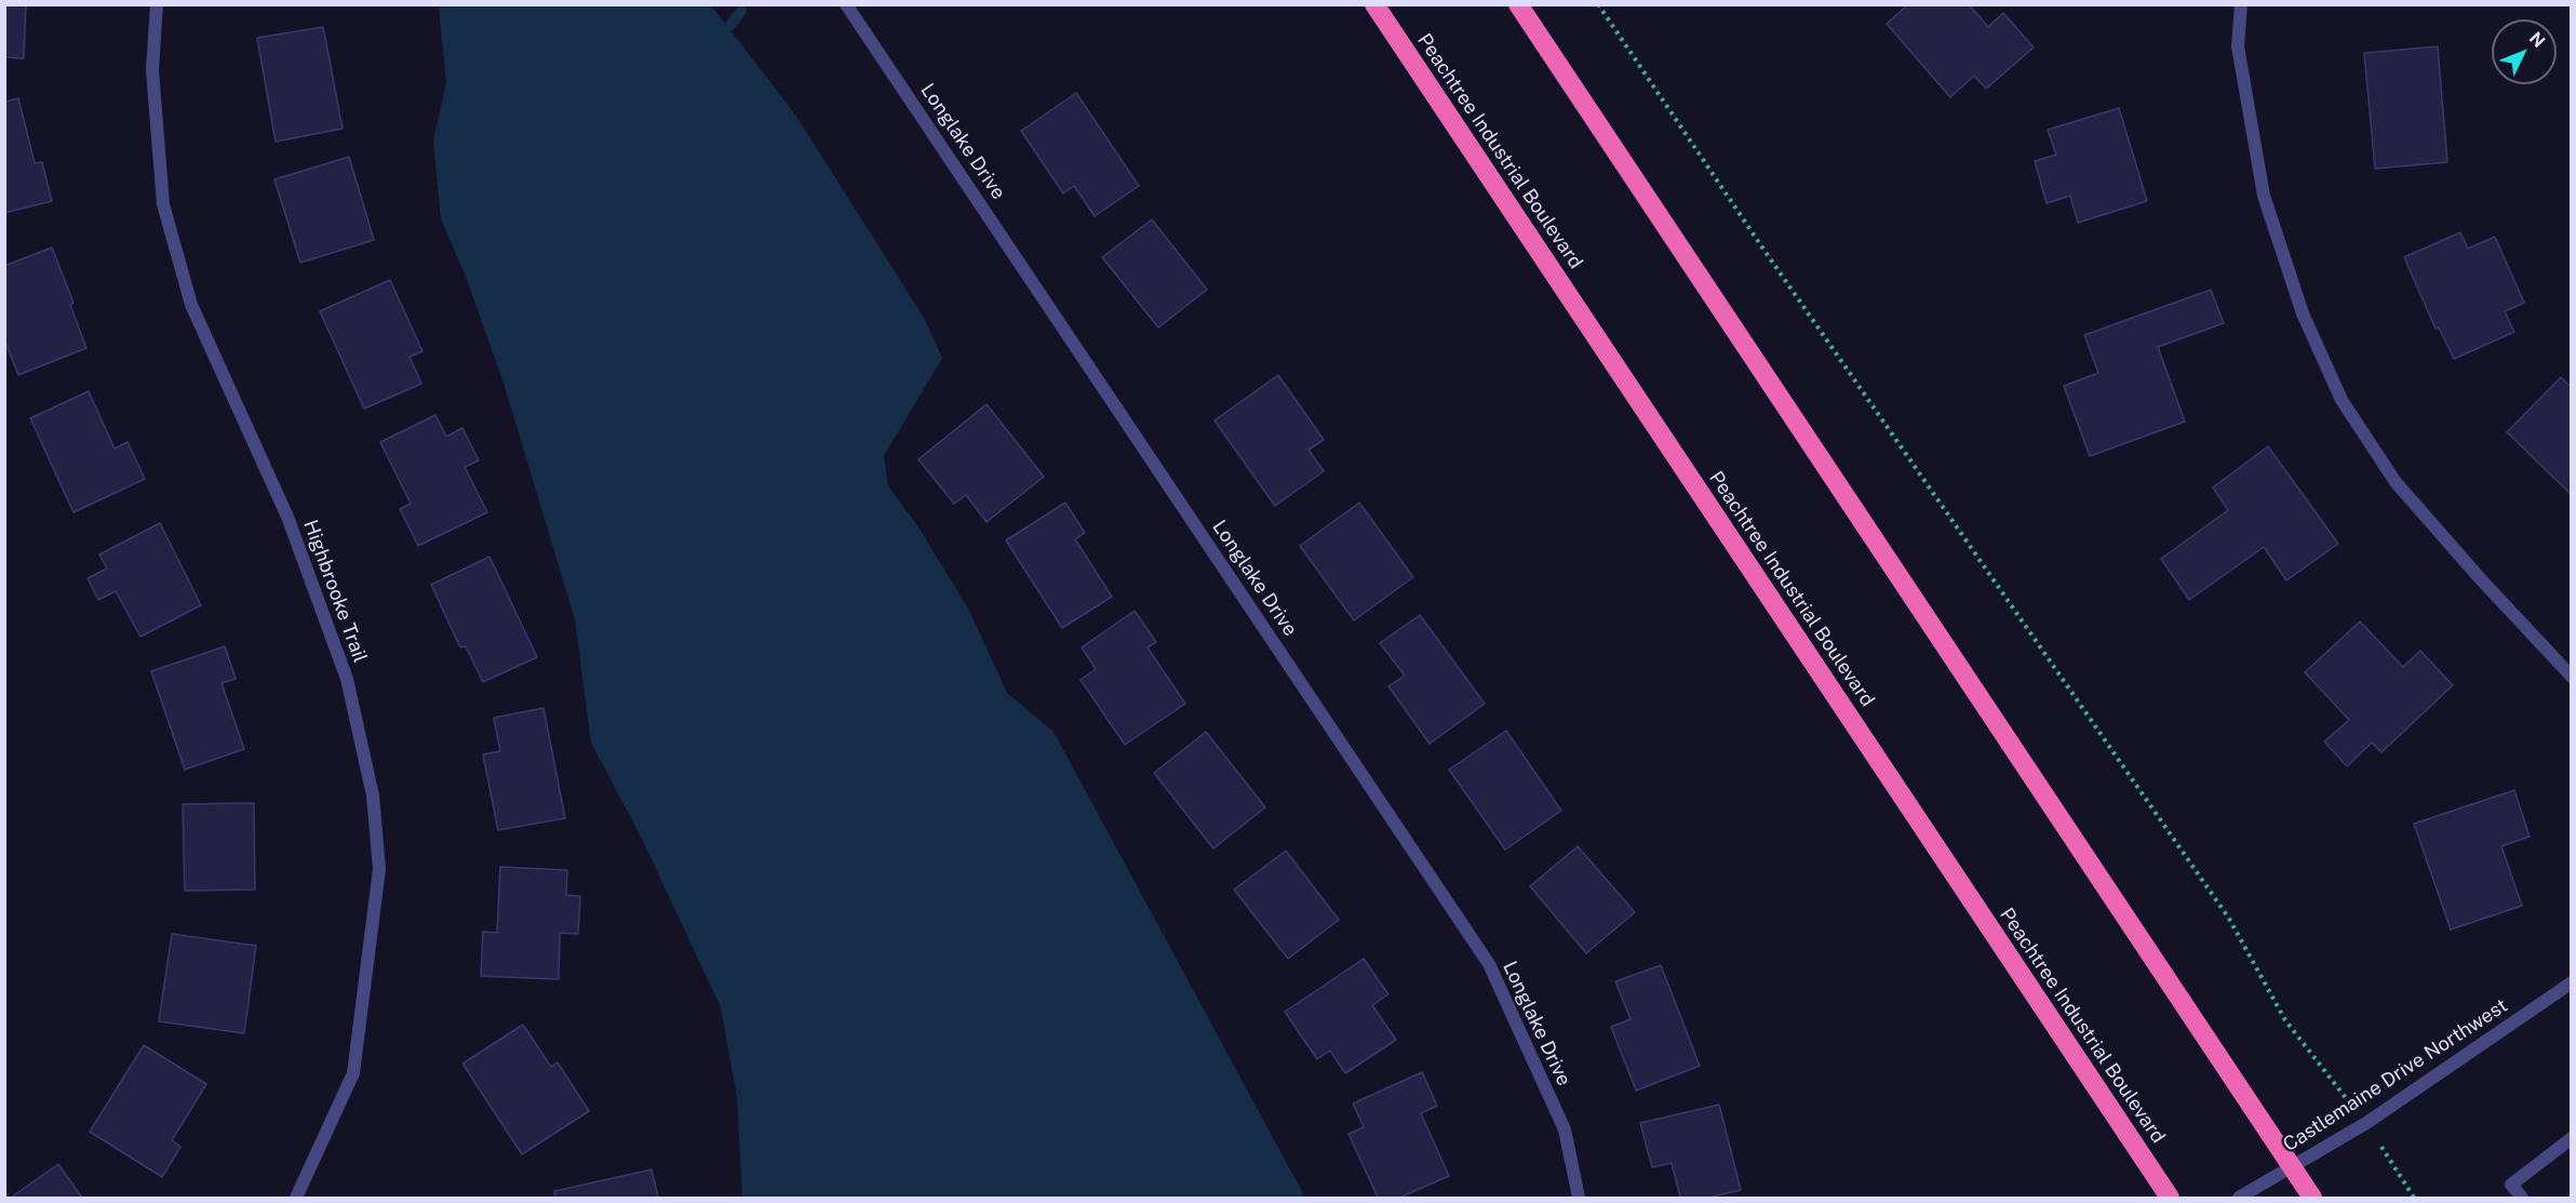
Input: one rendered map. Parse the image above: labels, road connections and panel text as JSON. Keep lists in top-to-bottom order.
{
  "streets": {
    "highway": ["Peachtree Industrial Boulevard"],
    "street": ["Longlake Drive", "Highbrooke Trail", "Castlemaine Drive Northwest"]
  },
  "north": "top right"
}
